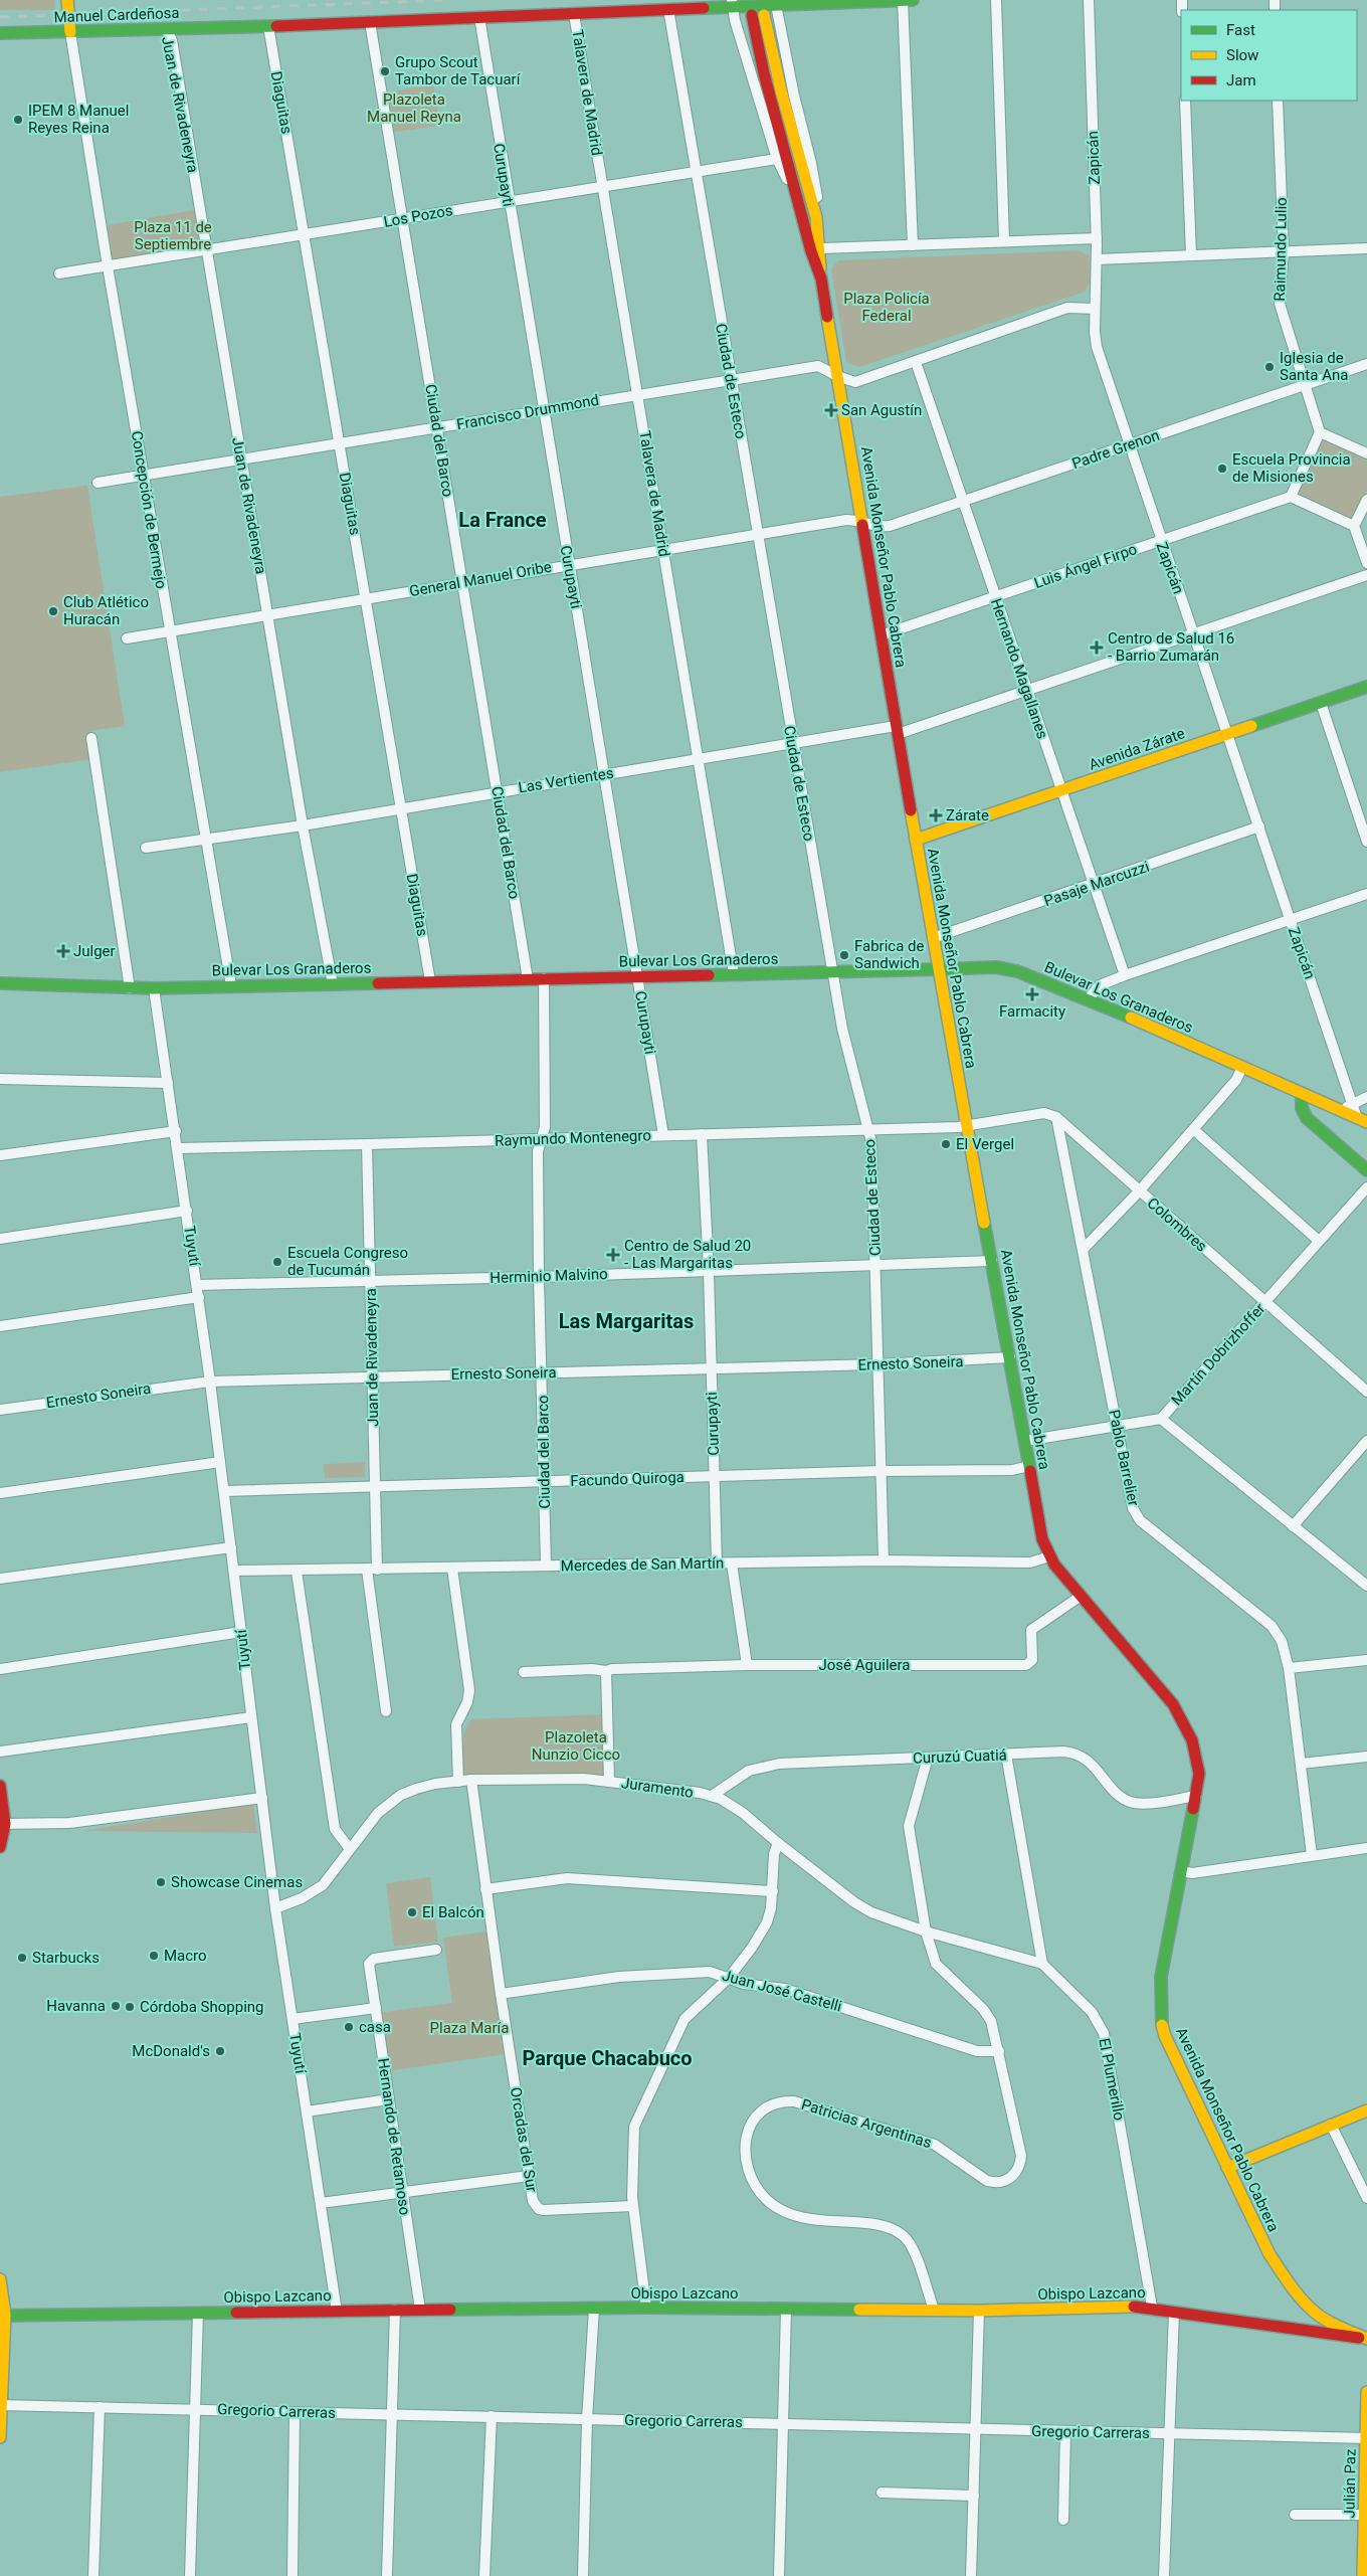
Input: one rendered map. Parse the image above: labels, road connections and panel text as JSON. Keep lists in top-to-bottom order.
{
  "streets": {
    "main road": [
      "Manuel Cardeñosa",
      "Avenida Monseñor Pablo Cabrera",
      "Avenida Zárate",
      "Bulevar Los Granaderos",
      "Obispo Lazcano",
      "Julián Paz"
    ],
    "street": [
      "Talavera de Madrid",
      "Diaguitas",
      "Juan de Rivadeneyra",
      "Zapicán",
      "Curupayti",
      "Los Pozos",
      "Raimundo Lulio",
      "Ciudad de Esteco",
      "Francisco Drummond",
      "Ciudad del Barco",
      "Padre Grenon",
      "Concepción de Bermejo",
      "Luis Ángel Firpo",
      "General Manuel Oribe",
      "Hernando Magallanes",
      "Las Vertientes",
      "Pasaje Marcuzzi",
      "Raymundo Montenegro",
      "Colombres",
      "Tuyutí",
      "Herminio Malvino",
      "Martín Dobrizhoffer",
      "Ernesto Soneira",
      "Pablo Barrelier",
      "Facundo Quiroga",
      "Mercedes de San Martín",
      "José Aguilera",
      "Curuzú Cuatiá",
      "Juramento",
      "Juan José Castelli",
      "El Plumerillo",
      "Patricias Argentinas",
      "Hernando de Retamoso",
      "Orcadas del Sur",
      "Gregorio Carreras"
    ]
  },
  "crossings": [
    ["Manuel Cardeñosa", "Talavera de Madrid"],
    ["Manuel Cardeñosa", "Diaguitas"],
    ["Manuel Cardeñosa", "Juan de Rivadeneyra"],
    ["Manuel Cardeñosa", "Curupayti"],
    ["Manuel Cardeñosa", "Ciudad de Esteco"],
    ["Manuel Cardeñosa", "Ciudad del Barco"],
    ["Manuel Cardeñosa", "Concepción de Bermejo"],
    ["Manuel Cardeñosa", "Avenida Monseñor Pablo Cabrera"],
    ["Talavera de Madrid", "Los Pozos"],
    ["Talavera de Madrid", "Francisco Drummond"],
    ["Talavera de Madrid", "General Manuel Oribe"],
    ["Talavera de Madrid", "Las Vertientes"],
    ["Talavera de Madrid", "Bulevar Los Granaderos"],
    ["Diaguitas", "Los Pozos"],
    ["Diaguitas", "Francisco Drummond"],
    ["Diaguitas", "General Manuel Oribe"],
    ["Diaguitas", "Las Vertientes"],
    ["Diaguitas", "Bulevar Los Granaderos"],
    ["Juan de Rivadeneyra", "Los Pozos"],
    ["Juan de Rivadeneyra", "Francisco Drummond"],
    ["Juan de Rivadeneyra", "General Manuel Oribe"],
    ["Juan de Rivadeneyra", "Las Vertientes"],
    ["Juan de Rivadeneyra", "Bulevar Los Granaderos"],
    ["Juan de Rivadeneyra", "Raymundo Montenegro"],
    ["Juan de Rivadeneyra", "Herminio Malvino"],
    ["Juan de Rivadeneyra", "Ernesto Soneira"],
    ["Juan de Rivadeneyra", "Facundo Quiroga"],
    ["Juan de Rivadeneyra", "Mercedes de San Martín"],
    ["Zapicán", "Francisco Drummond"],
    ["Zapicán", "Padre Grenon"],
    ["Zapicán", "Luis Ángel Firpo"],
    ["Zapicán", "Avenida Zárate"],
    ["Zapicán", "Las Vertientes"],
    ["Zapicán", "Pasaje Marcuzzi"],
    ["Zapicán", "Bulevar Los Granaderos"],
    ["Curupayti", "Los Pozos"],
    ["Curupayti", "Francisco Drummond"],
    ["Curupayti", "General Manuel Oribe"],
    ["Curupayti", "Las Vertientes"],
    ["Curupayti", "Bulevar Los Granaderos"],
    ["Curupayti", "Raymundo Montenegro"],
    ["Curupayti", "Herminio Malvino"],
    ["Curupayti", "Ernesto Soneira"],
    ["Curupayti", "Facundo Quiroga"],
    ["Curupayti", "Mercedes de San Martín"],
    ["Los Pozos", "Ciudad de Esteco"],
    ["Los Pozos", "Ciudad del Barco"],
    ["Los Pozos", "Concepción de Bermejo"],
    ["Los Pozos", "Avenida Monseñor Pablo Cabrera"],
    ["Raimundo Lulio", "Padre Grenon"],
    ["Ciudad de Esteco", "Francisco Drummond"],
    ["Ciudad de Esteco", "General Manuel Oribe"],
    ["Ciudad de Esteco", "Las Vertientes"],
    ["Ciudad de Esteco", "Bulevar Los Granaderos"],
    ["Ciudad de Esteco", "Raymundo Montenegro"],
    ["Ciudad de Esteco", "Herminio Malvino"],
    ["Ciudad de Esteco", "Ernesto Soneira"],
    ["Ciudad de Esteco", "Facundo Quiroga"],
    ["Ciudad de Esteco", "Mercedes de San Martín"],
    ["Francisco Drummond", "Ciudad del Barco"],
    ["Francisco Drummond", "Concepción de Bermejo"],
    ["Francisco Drummond", "Avenida Monseñor Pablo Cabrera"],
    ["Francisco Drummond", "Hernando Magallanes"],
    ["Ciudad del Barco", "General Manuel Oribe"],
    ["Ciudad del Barco", "Las Vertientes"],
    ["Ciudad del Barco", "Bulevar Los Granaderos"],
    ["Ciudad del Barco", "Raymundo Montenegro"],
    ["Ciudad del Barco", "Herminio Malvino"],
    ["Ciudad del Barco", "Ernesto Soneira"],
    ["Ciudad del Barco", "Facundo Quiroga"],
    ["Ciudad del Barco", "Mercedes de San Martín"],
    ["Padre Grenon", "Avenida Monseñor Pablo Cabrera"],
    ["Padre Grenon", "General Manuel Oribe"],
    ["Padre Grenon", "Hernando Magallanes"],
    ["Concepción de Bermejo", "General Manuel Oribe"],
    ["Concepción de Bermejo", "Las Vertientes"],
    ["Concepción de Bermejo", "Bulevar Los Granaderos"],
    ["Avenida Monseñor Pablo Cabrera", "Luis Ángel Firpo"],
    ["Avenida Monseñor Pablo Cabrera", "General Manuel Oribe"],
    ["Avenida Monseñor Pablo Cabrera", "Avenida Zárate"],
    ["Avenida Monseñor Pablo Cabrera", "Las Vertientes"],
    ["Avenida Monseñor Pablo Cabrera", "Pasaje Marcuzzi"],
    ["Avenida Monseñor Pablo Cabrera", "Bulevar Los Granaderos"],
    ["Avenida Monseñor Pablo Cabrera", "Raymundo Montenegro"],
    ["Avenida Monseñor Pablo Cabrera", "Herminio Malvino"],
    ["Avenida Monseñor Pablo Cabrera", "Martín Dobrizhoffer"],
    ["Avenida Monseñor Pablo Cabrera", "Ernesto Soneira"],
    ["Avenida Monseñor Pablo Cabrera", "Facundo Quiroga"],
    ["Avenida Monseñor Pablo Cabrera", "Mercedes de San Martín"],
    ["Avenida Monseñor Pablo Cabrera", "José Aguilera"],
    ["Avenida Monseñor Pablo Cabrera", "Curuzú Cuatiá"],
    ["Avenida Monseñor Pablo Cabrera", "Obispo Lazcano"],
    ["Luis Ángel Firpo", "Hernando Magallanes"],
    ["Hernando Magallanes", "Avenida Zárate"],
    ["Hernando Magallanes", "Las Vertientes"],
    ["Hernando Magallanes", "Pasaje Marcuzzi"],
    ["Bulevar Los Granaderos", "Tuyutí"],
    ["Raymundo Montenegro", "Tuyutí"],
    ["Colombres", "Martín Dobrizhoffer"],
    ["Colombres", "Pablo Barrelier"],
    ["Tuyutí", "Herminio Malvino"],
    ["Tuyutí", "Ernesto Soneira"],
    ["Tuyutí", "Facundo Quiroga"],
    ["Tuyutí", "Mercedes de San Martín"],
    ["Tuyutí", "Juramento"],
    ["Tuyutí", "Obispo Lazcano"],
    ["Martín Dobrizhoffer", "Pablo Barrelier"],
    ["Curuzú Cuatiá", "Juramento"],
    ["Curuzú Cuatiá", "Patricias Argentinas"],
    ["Juramento", "El Plumerillo"],
    ["Juramento", "Patricias Argentinas"],
    ["Juramento", "Orcadas del Sur"],
    ["Juan José Castelli", "Patricias Argentinas"],
    ["Juan José Castelli", "Orcadas del Sur"],
    ["El Plumerillo", "Obispo Lazcano"],
    ["Patricias Argentinas", "Obispo Lazcano"],
    ["Hernando de Retamoso", "Obispo Lazcano"],
    ["Gregorio Carreras", "Julián Paz"]
  ],
  "districts": ["La France", "Las Margaritas", "Parque Chacabuco"],
  "parks": [
    "Plazoleta Manuel Reyna",
    "Plaza 11 de Septiembre",
    "Plaza Policía Federal",
    "Plazoleta Nunzio Cicco",
    "Plaza María"
  ],
  "places": {
    "other": [
      "Grupo Scout Tambor de Tacuarí",
      "IPEM 8 Manuel Reyes Reina",
      "Iglesia de Santa Ana",
      "Escuela Provincia de Misiones",
      "Club Atlético Huracán",
      "Fabrica de Sandwich",
      "El Vergel",
      "Escuela Congreso de Tucumán",
      "Showcase Cinemas",
      "El Balcón",
      "Macro",
      "Starbucks",
      "Havanna",
      "Córdoba Shopping",
      "casa",
      "McDonald's"
    ],
    "health": [
      "San Agustín",
      "Centro de Salud 16 - Barrio Zumarán",
      "Zárate",
      "Julger",
      "Farmacity",
      "Centro de Salud 20 - Las Margaritas"
    ]
  },
  "legend": ["Fast", "Slow", "Jam"]
}
